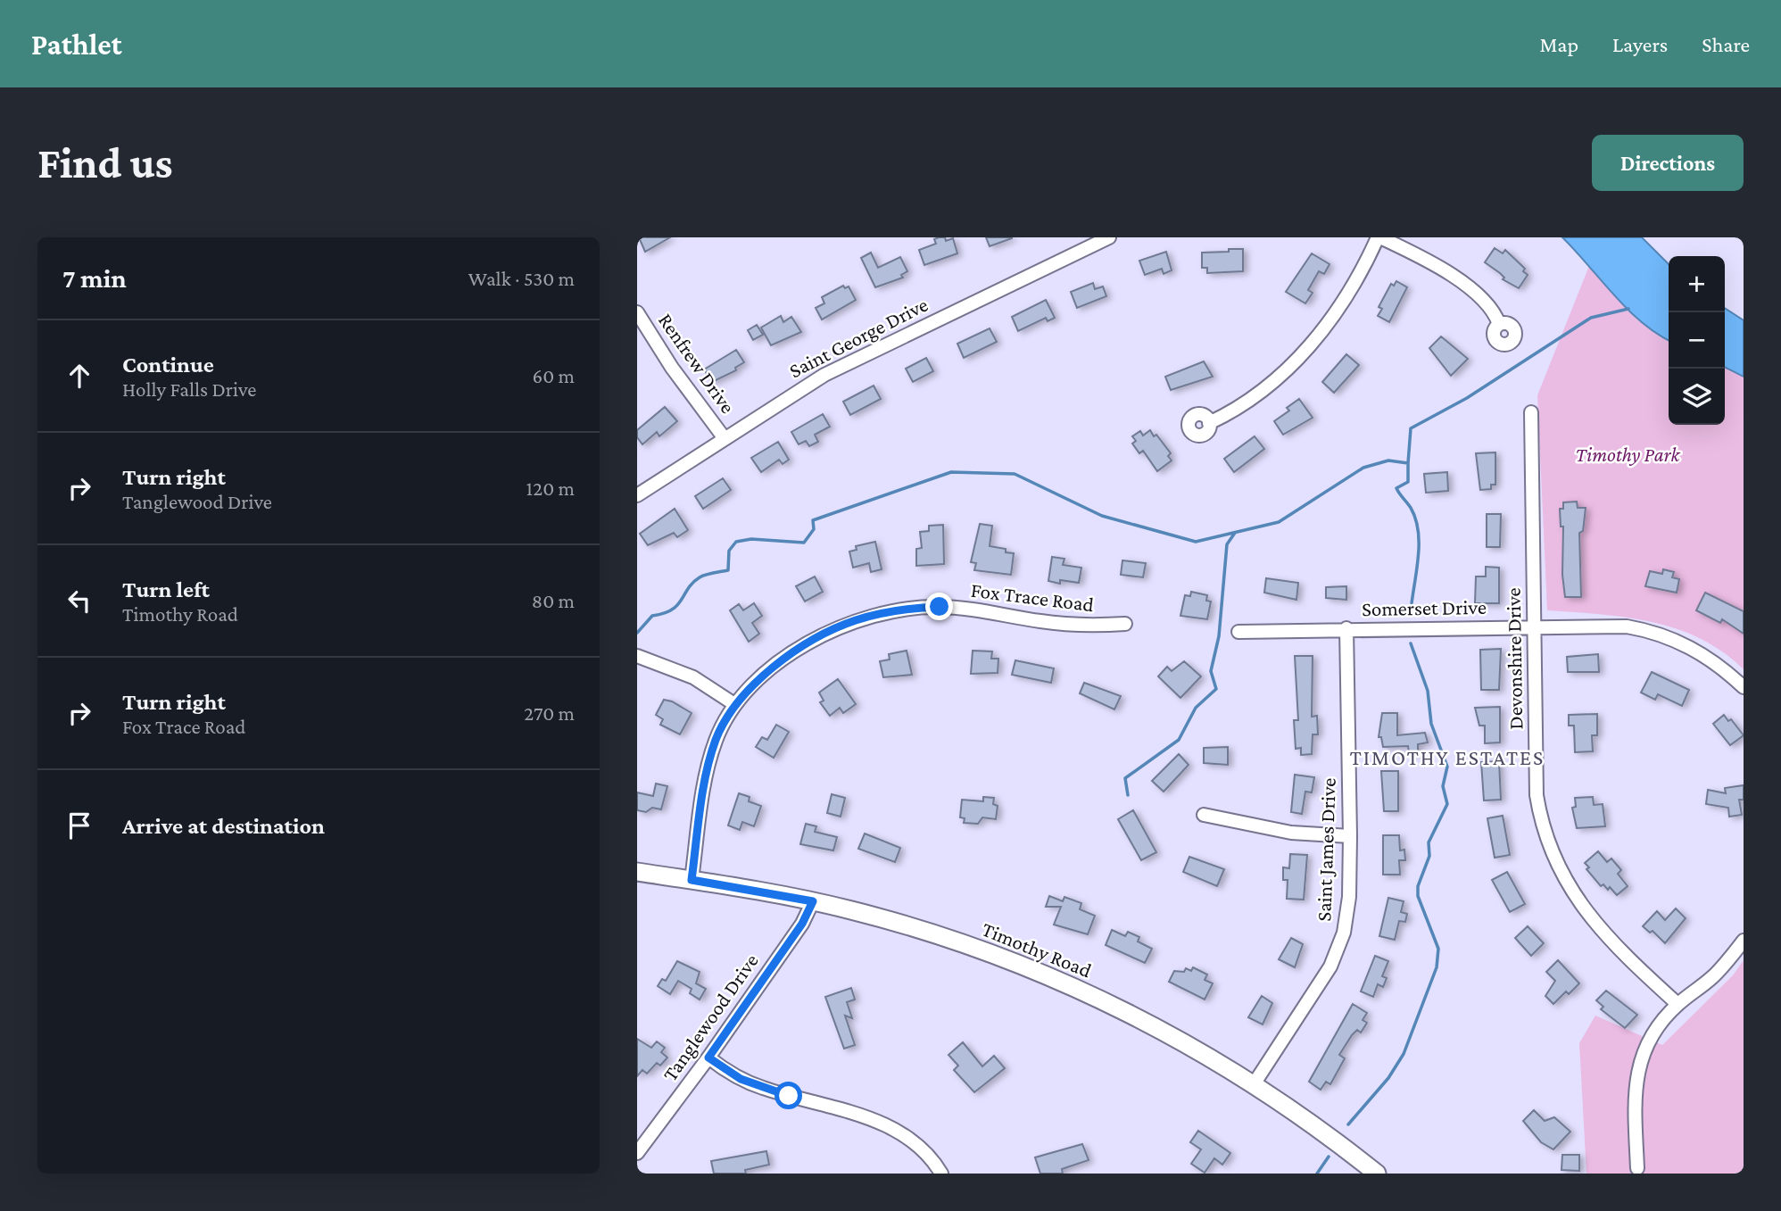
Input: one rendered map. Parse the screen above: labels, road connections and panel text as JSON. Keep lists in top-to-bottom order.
{
  "streets": {
    "main road": ["Timothy Road"],
    "street": [
      "Saint George Drive",
      "Renfrew Drive",
      "Fox Trace Road",
      "Somerset Drive",
      "Devonshire Drive",
      "Saint James Drive",
      "Tanglewood Drive"
    ]
  },
  "crossings": [
    ["Saint George Drive", "Renfrew Drive"],
    ["Fox Trace Road", "Timothy Road"],
    ["Somerset Drive", "Devonshire Drive"],
    ["Somerset Drive", "Saint James Drive"],
    ["Saint James Drive", "Timothy Road"],
    ["Timothy Road", "Tanglewood Drive"]
  ],
  "districts": ["TIMOTHY ESTATES"],
  "parks": ["Timothy Park"],
  "page": {
    "header": "Pathlet",
    "nav": ["Map", "Layers", "Share"],
    "buttons": "Directions",
    "title": "Find us",
    "heading": ["7 min", "Walk · 530 m"],
    "map_buttons": ["+", "−"],
    "list": [
      ["Continue", "Holly Falls Drive", "60 m"],
      ["Turn right", "Tanglewood Drive", "120 m"],
      ["Turn left", "Timothy Road", "80 m"],
      ["Turn right", "Fox Trace Road", "270 m"],
      "Arrive at destination"
    ]
  }
}
